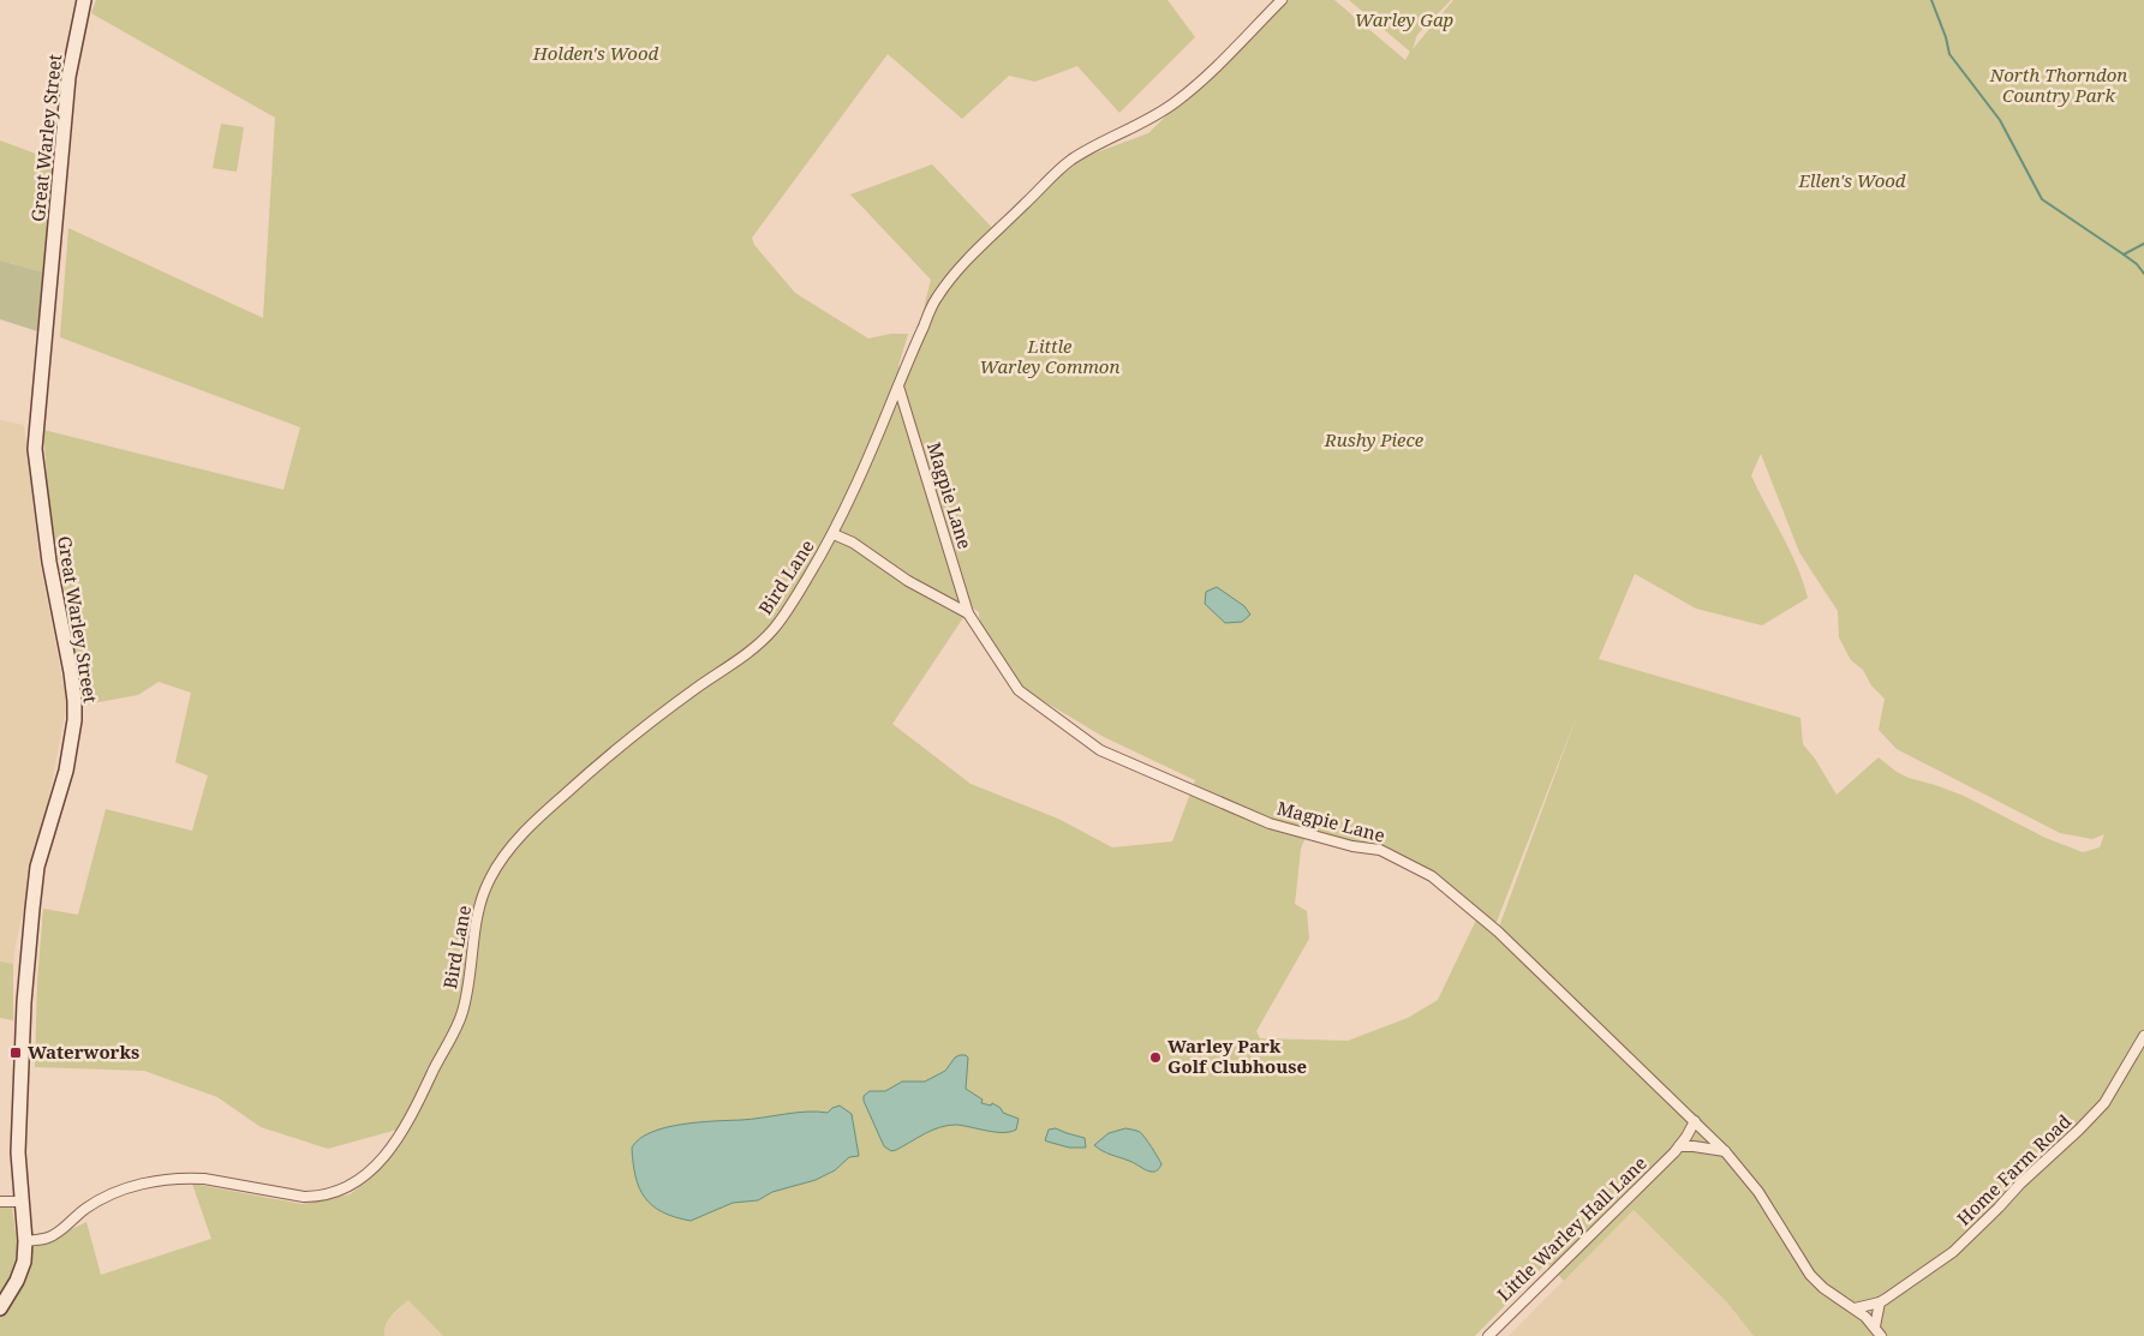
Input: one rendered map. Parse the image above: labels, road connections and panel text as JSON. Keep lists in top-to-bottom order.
{
  "streets": {
    "main road": ["Great Warley Street"],
    "street": [
      "Magpie Lane",
      "Bird Lane",
      "Home Farm Road",
      "Little Warley Hall Lane"
    ]
  },
  "crossings": [
    ["Great Warley Street", "Bird Lane"],
    ["Magpie Lane", "Bird Lane"],
    ["Magpie Lane", "Home Farm Road"],
    ["Magpie Lane", "Little Warley Hall Lane"]
  ],
  "parks": [
    "Warley Gap",
    "Holden's Wood",
    "North Thorndon Country Park",
    "Ellen's Wood",
    "Little Warley Common",
    "Rushy Piece"
  ],
  "places": {
    "transit": ["Waterworks"],
    "other": ["Warley Park Golf Clubhouse"]
  }
}
